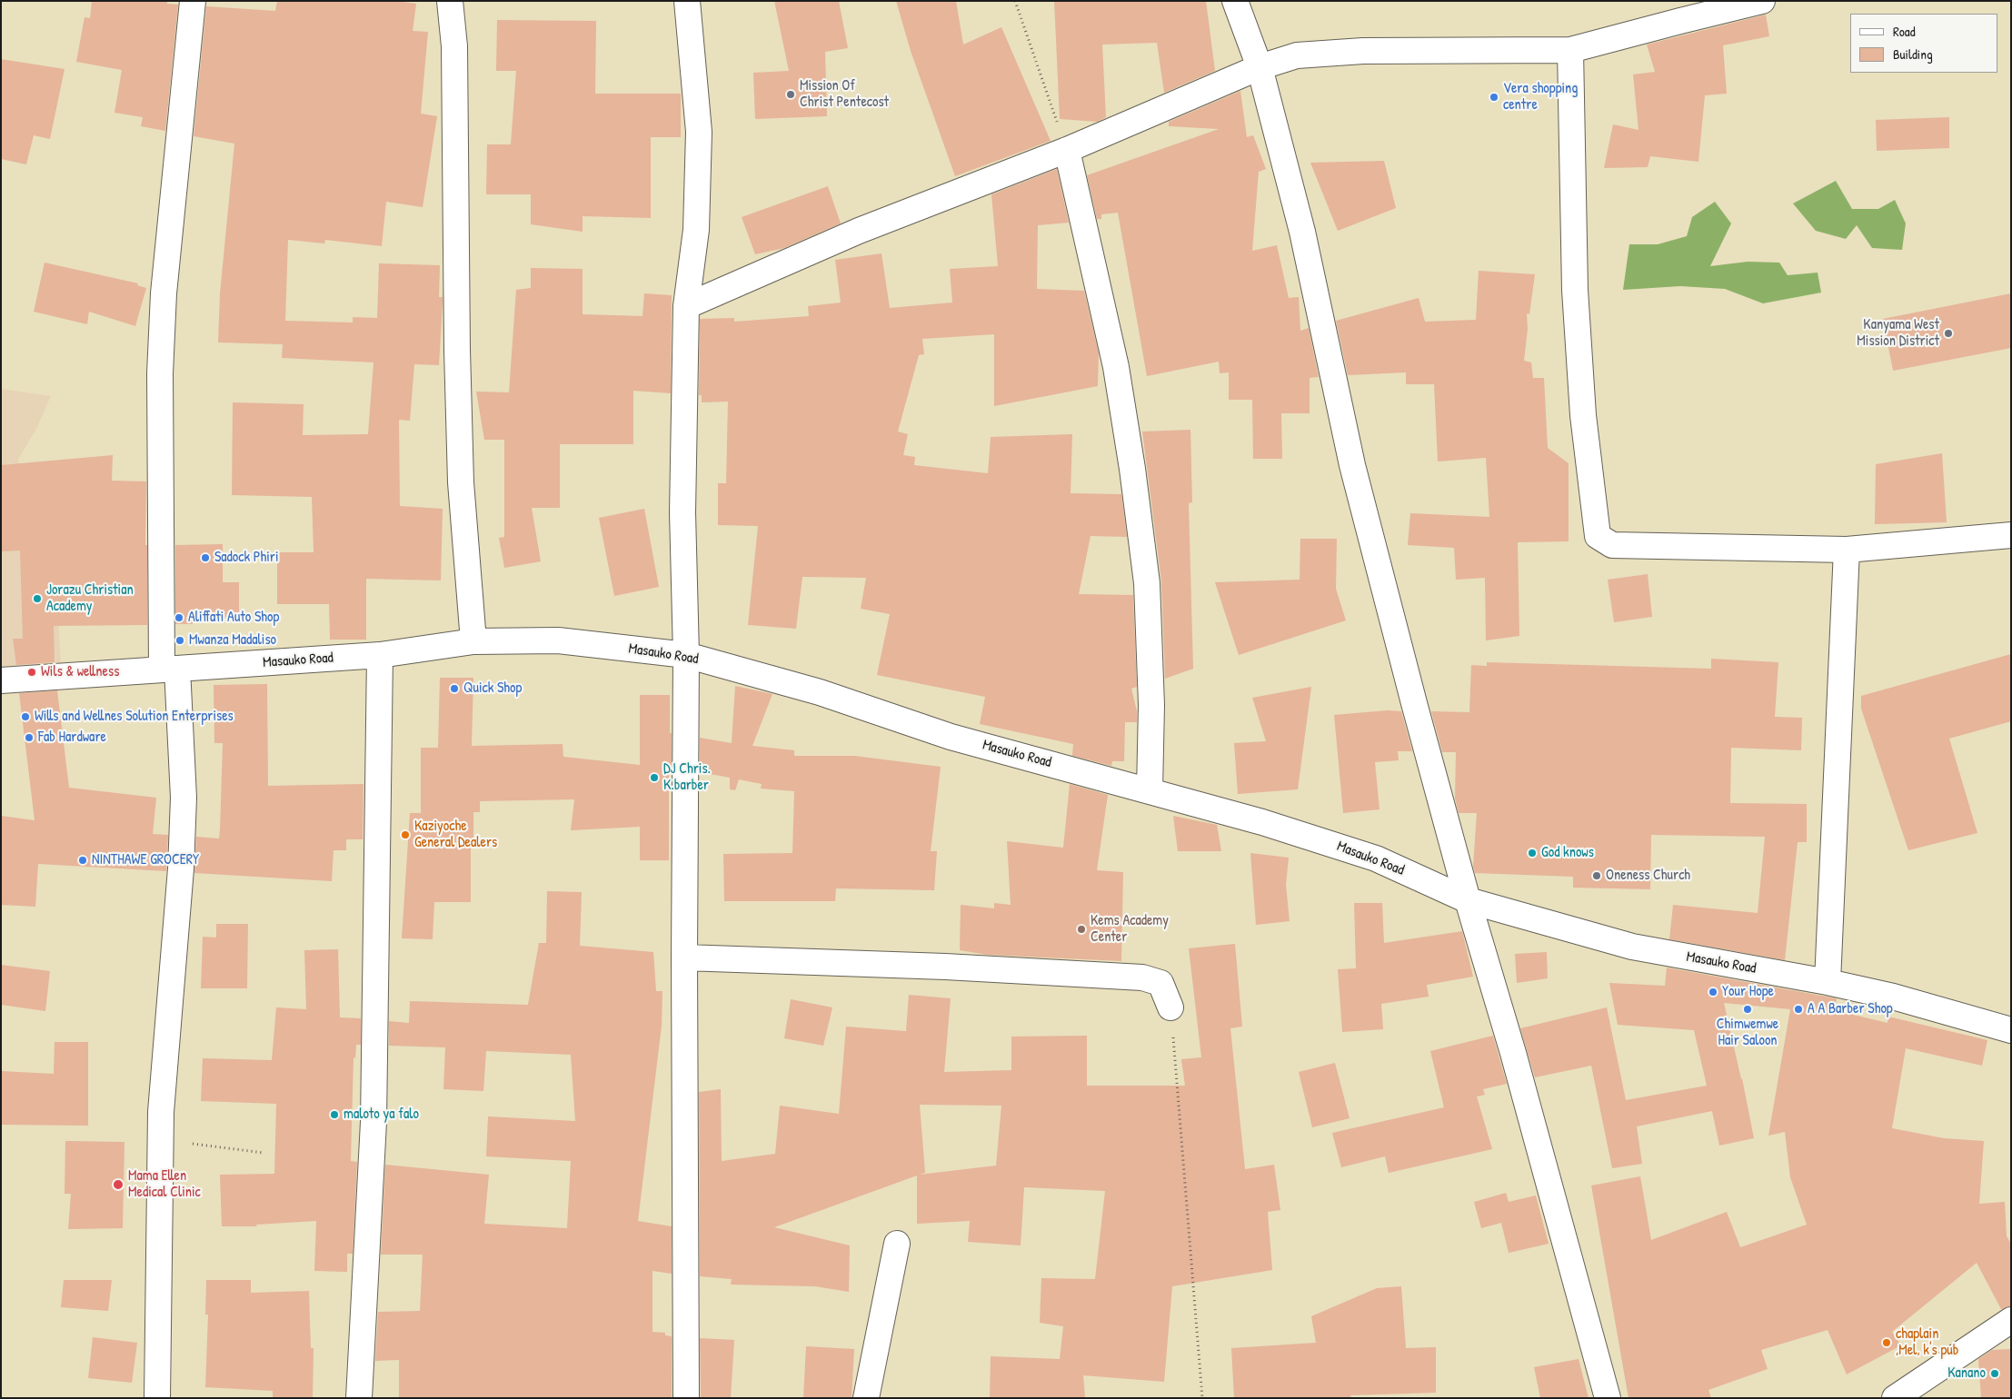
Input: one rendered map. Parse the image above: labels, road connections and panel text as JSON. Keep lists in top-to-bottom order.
{
  "streets": {
    "street": ["Masauko Road"]
  },
  "places": [
    "Mission Of Christ Pentecost",
    "Vera shopping centre",
    "Kanyama West Mission District",
    "Sadock Phiri",
    "Jorazu Christian Academy",
    "Aliffati Auto Shop",
    "Mwanza Madaliso",
    "Wils & wellness",
    "Quick Shop",
    "Wills and Wellnes Solution Enterprises",
    "Fab Hardware",
    "DJ Chris. K.barber",
    "Kaziyoche General Dealers",
    "God knows",
    "NINTHAWE GROCERY",
    "Oneness Church",
    "Kems Academy Center",
    "Your Hope",
    "Chimwemwe Hair Saloon",
    "A A Barber Shop",
    "maloto ya falo",
    "Mama Ellen Medical Clinic",
    "chaplain ,Mel, k's pub",
    "Kanano"
  ],
  "legend": ["Road", "Building"]
}
